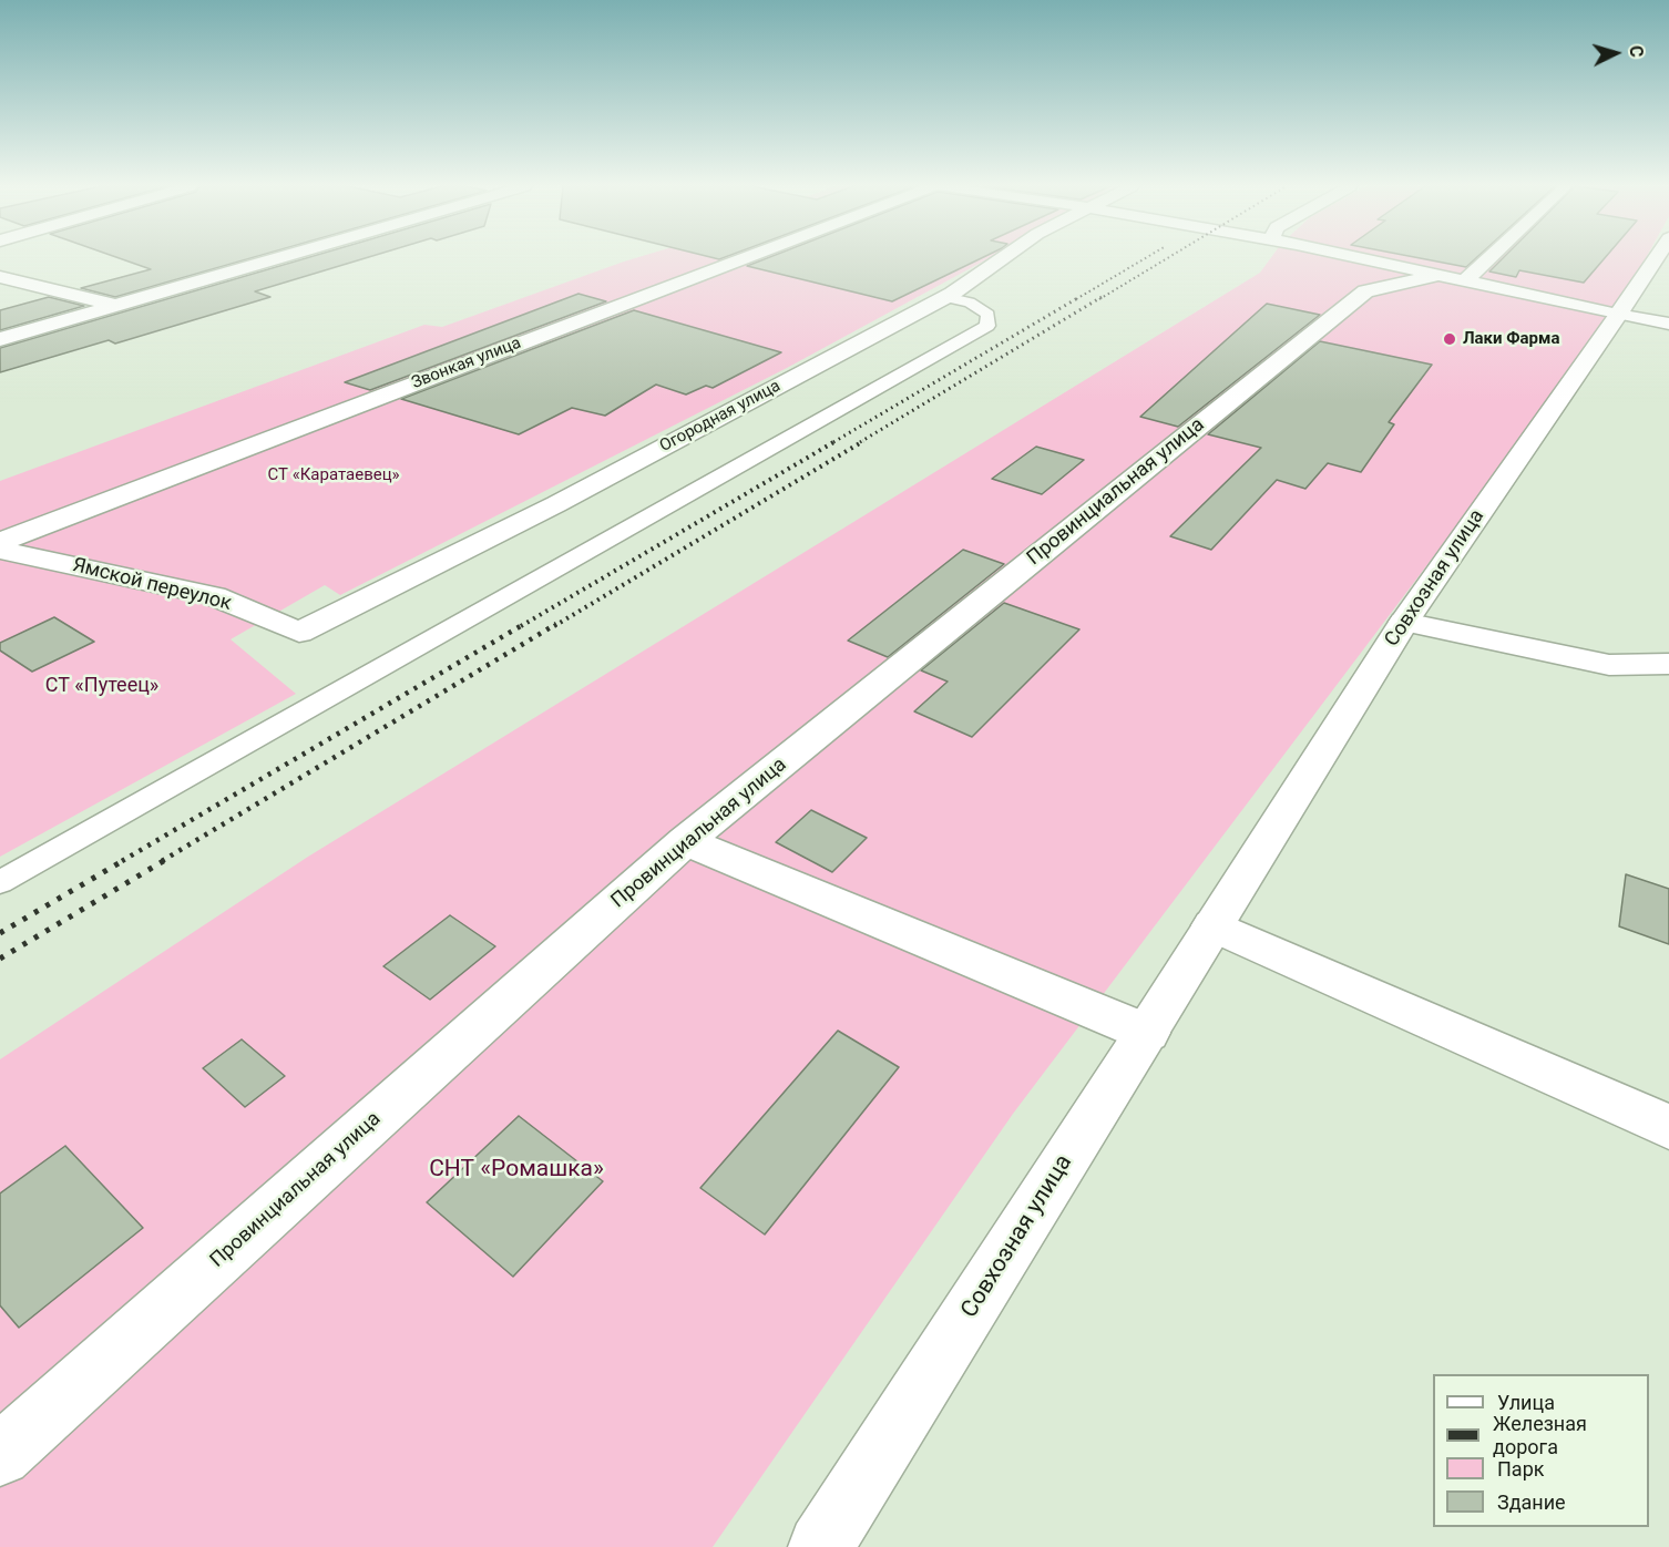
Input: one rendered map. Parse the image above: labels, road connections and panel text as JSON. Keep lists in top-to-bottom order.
{
  "streets": {
    "street": [
      "Звонкая улица",
      "Огородная улица",
      "Провинциальная улица",
      "Совхозная улица",
      "Ямской переулок"
    ]
  },
  "crossings": [
    ["Огородная улица", "Ямской переулок"]
  ],
  "parks": ["СТ «Каратаевец»", "СТ «Путеец»", "СНТ «Ромашка»"],
  "places": ["Лаки Фарма"],
  "legend": [
    "Улица",
    "Железная дорога",
    "Парк",
    "Здание"
  ],
  "north": "right"
}
